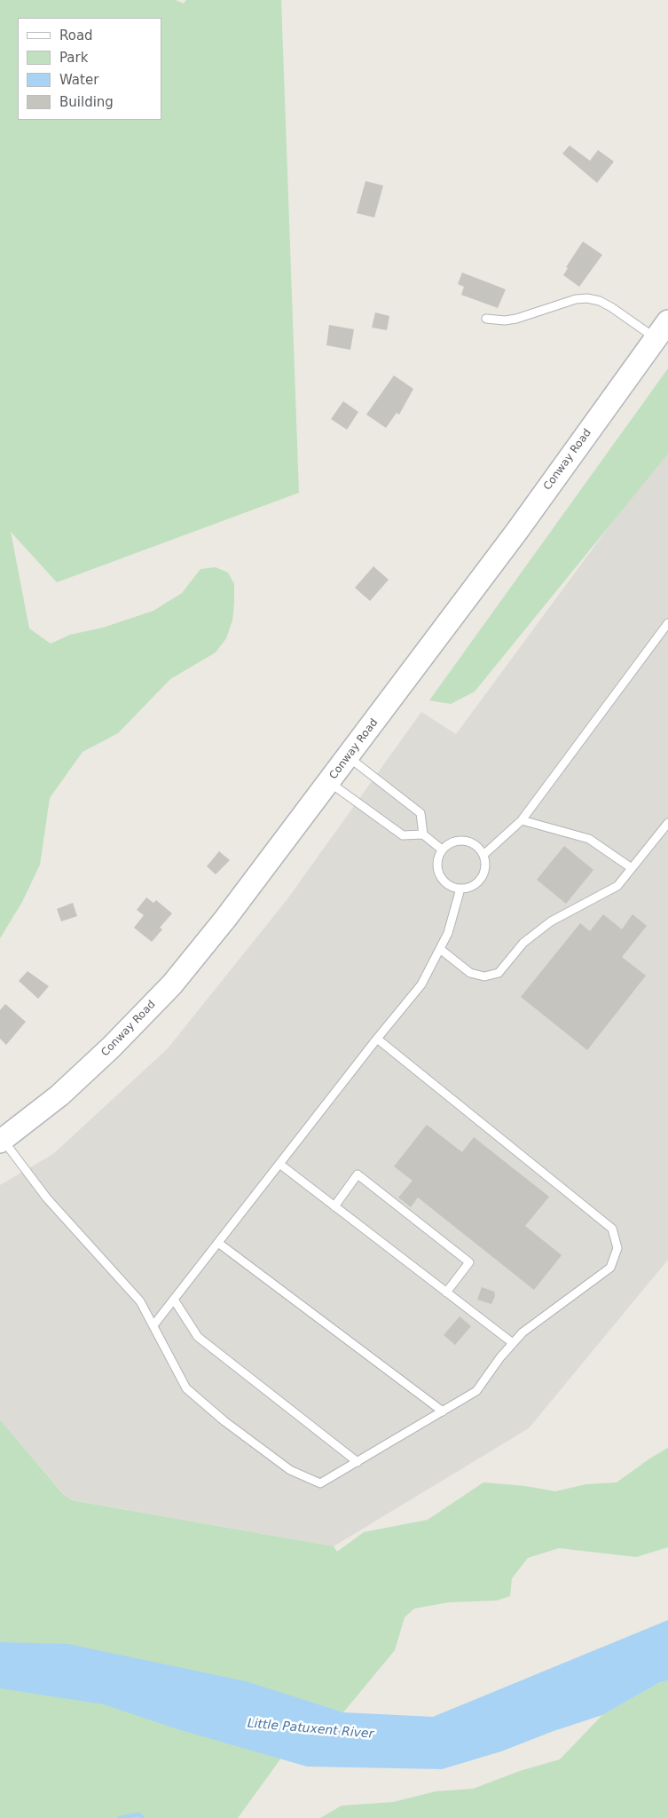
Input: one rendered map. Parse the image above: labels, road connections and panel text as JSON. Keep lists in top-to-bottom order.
{
  "streets": {
    "street": ["Conway Road"]
  },
  "water": ["Little Patuxent River"],
  "legend": [
    "Road",
    "Park",
    "Water",
    "Building"
  ]
}
